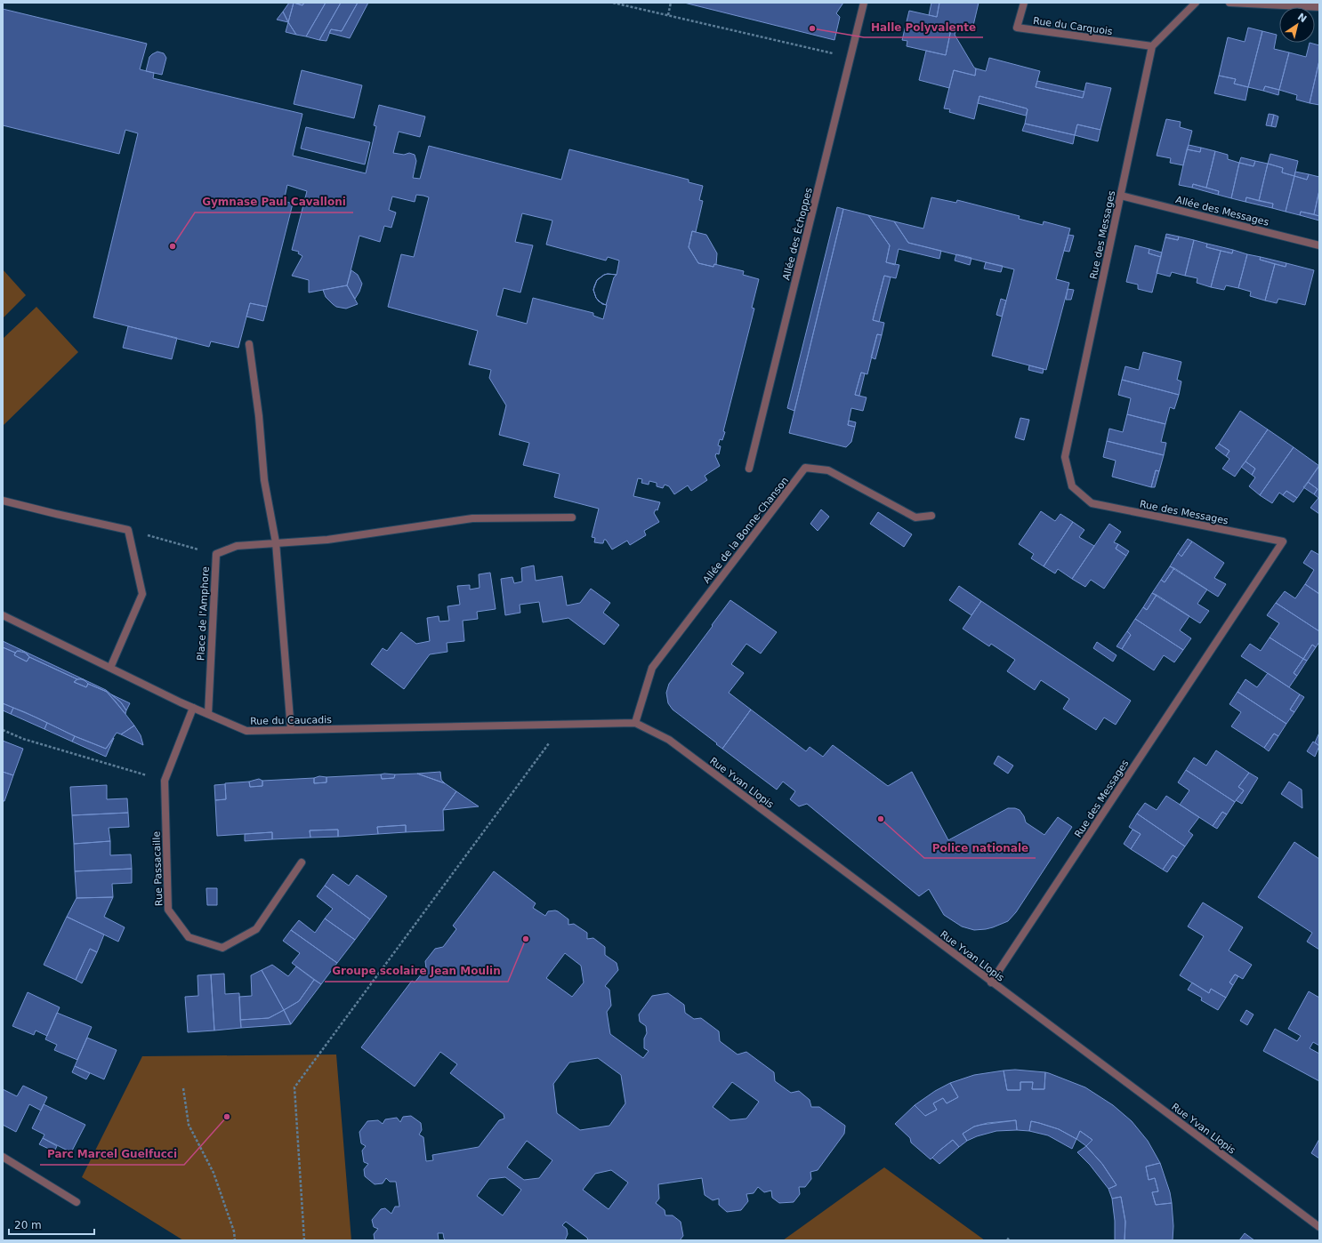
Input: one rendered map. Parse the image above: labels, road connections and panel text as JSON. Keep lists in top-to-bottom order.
{
  "streets": {
    "street": [
      "Rue du Carquois",
      "Allée des Messages",
      "Allée des Échoppes",
      "Rue des Messages",
      "Allée de la Bonne-Chanson",
      "Place de l'Amphore",
      "Rue du Caucadis",
      "Rue Yvan Llopis",
      "Rue Passacaille"
    ]
  },
  "crossings": [
    ["Rue du Carquois", "Rue des Messages"],
    ["Allée des Messages", "Rue des Messages"],
    ["Rue des Messages", "Rue Yvan Llopis"],
    ["Allée de la Bonne-Chanson", "Rue Yvan Llopis"],
    ["Place de l'Amphore", "Rue du Caucadis"],
    ["Rue du Caucadis", "Rue Yvan Llopis"],
    ["Rue du Caucadis", "Rue Passacaille"]
  ],
  "places": [
    "Halle Polyvalente",
    "Gymnase Paul Cavalloni",
    "Police nationale",
    "Groupe scolaire Jean Moulin",
    "Parc Marcel Guelfucci"
  ],
  "scale_bar": "20 m",
  "north": "top right"
}
